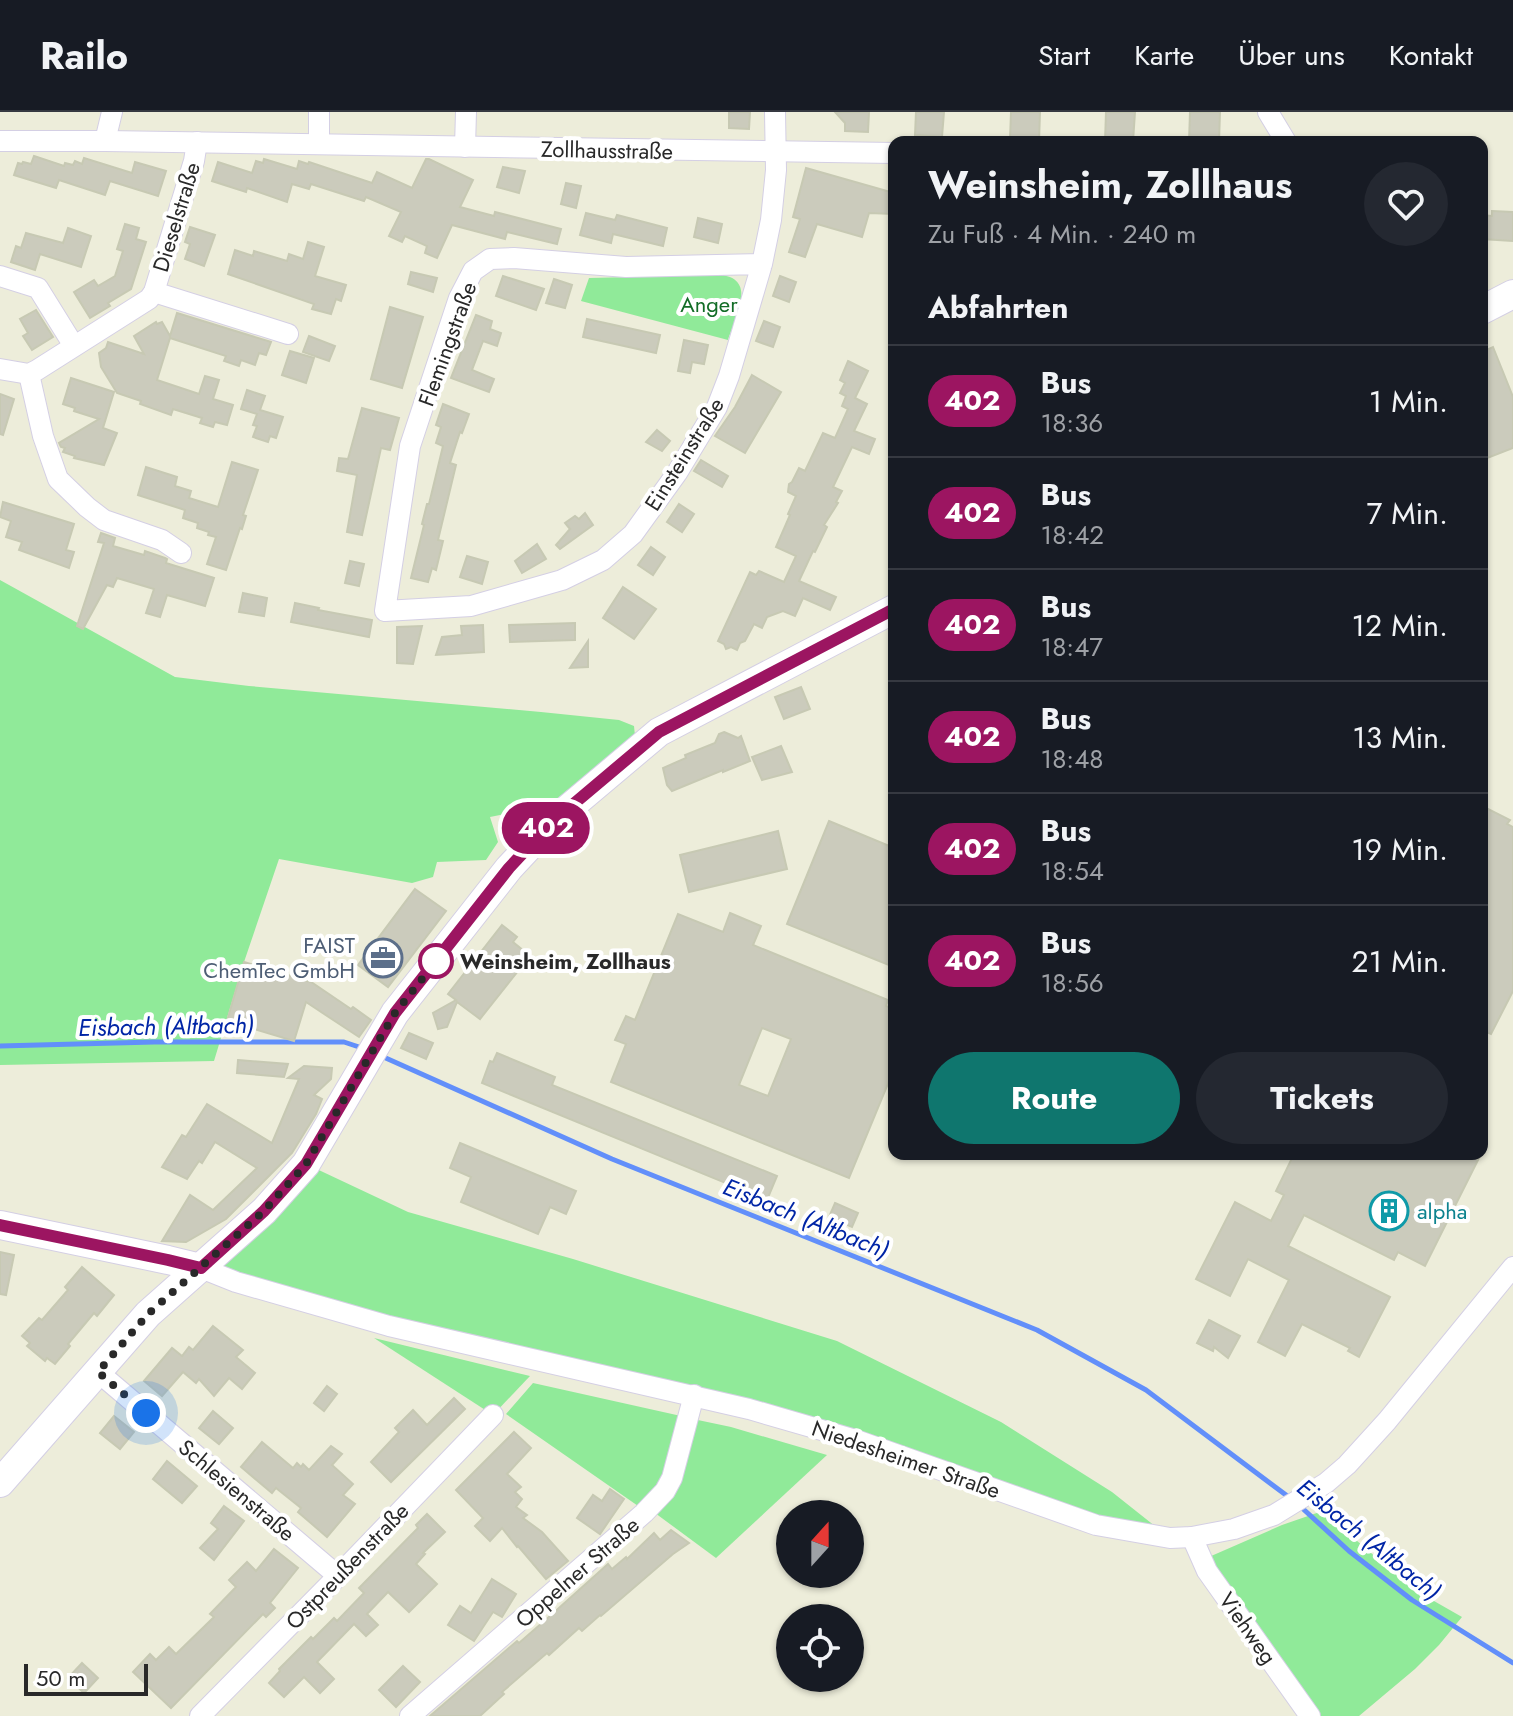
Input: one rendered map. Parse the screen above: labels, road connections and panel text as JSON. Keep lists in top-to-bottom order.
{
  "streets": {
    "street": [
      "Zollhausstraße",
      "Dieselstraße",
      "Flemingstraße",
      "Einsteinstraße",
      "Niedesheimer Straße",
      "Schlesienstraße",
      "Ostpreußenstraße",
      "Oppelner Straße",
      "Viehweg"
    ]
  },
  "crossings": [
    ["Zollhausstraße", "Dieselstraße"],
    ["Zollhausstraße", "Einsteinstraße"],
    ["Flemingstraße", "Einsteinstraße"],
    ["Niedesheimer Straße", "Oppelner Straße"],
    ["Niedesheimer Straße", "Viehweg"],
    ["Schlesienstraße", "Ostpreußenstraße"]
  ],
  "water": ["Eisbach (Altbach)"],
  "parks": ["Anger"],
  "places": {
    "office": ["FAIST ChemTec GmbH"],
    "other": ["Weinsheim, Zollhaus"],
    "building": ["alpha"]
  },
  "lines": ["bus line 402"],
  "scale_bar": "50 m",
  "north": "top",
  "page": {
    "header": "Railo",
    "nav": [
      "Start",
      "Karte",
      "Über uns",
      "Kontakt"
    ],
    "on_map": "402",
    "heading": [
      ["Weinsheim, Zollhaus", "Zu Fuß · 4 Min. · 240 m"],
      "Abfahrten"
    ],
    "list": [
      {
        "mark": "402",
        "name": "Bus",
        "note": "18:36",
        "value": "1 Min."
      },
      {
        "mark": "402",
        "name": "Bus",
        "note": "18:42",
        "value": "7 Min."
      },
      {
        "mark": "402",
        "name": "Bus",
        "note": "18:47",
        "value": "12 Min."
      },
      {
        "mark": "402",
        "name": "Bus",
        "note": "18:48",
        "value": "13 Min."
      },
      {
        "mark": "402",
        "name": "Bus",
        "note": "18:54",
        "value": "19 Min."
      },
      {
        "mark": "402",
        "name": "Bus",
        "note": "18:56",
        "value": "21 Min."
      }
    ],
    "buttons": ["Route", "Tickets"],
    "scale": "50 m"
  }
}
